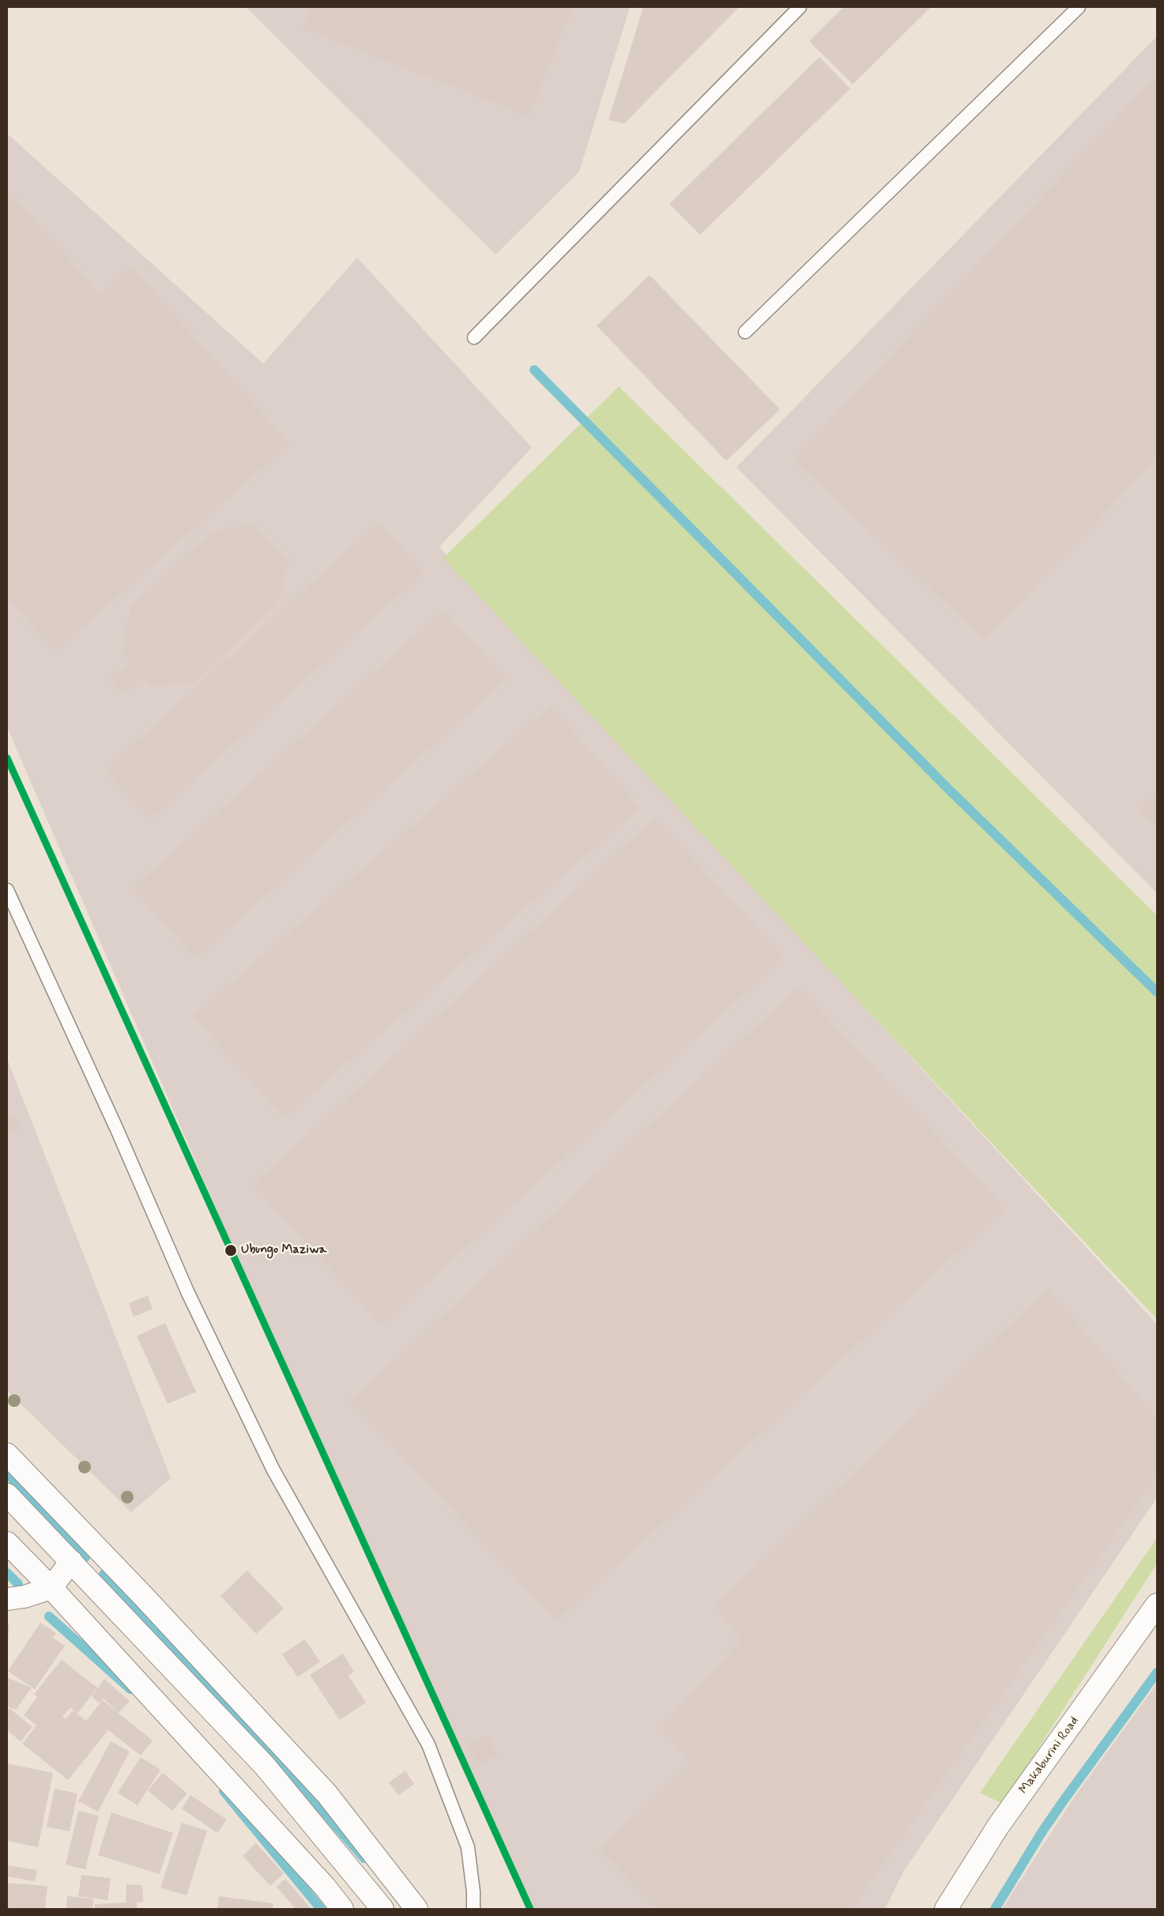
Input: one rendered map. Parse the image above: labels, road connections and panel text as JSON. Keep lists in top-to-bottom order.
{
  "streets": {
    "street": ["Makaburini Road"]
  },
  "places": ["Ubungo Maziwa"]
}
